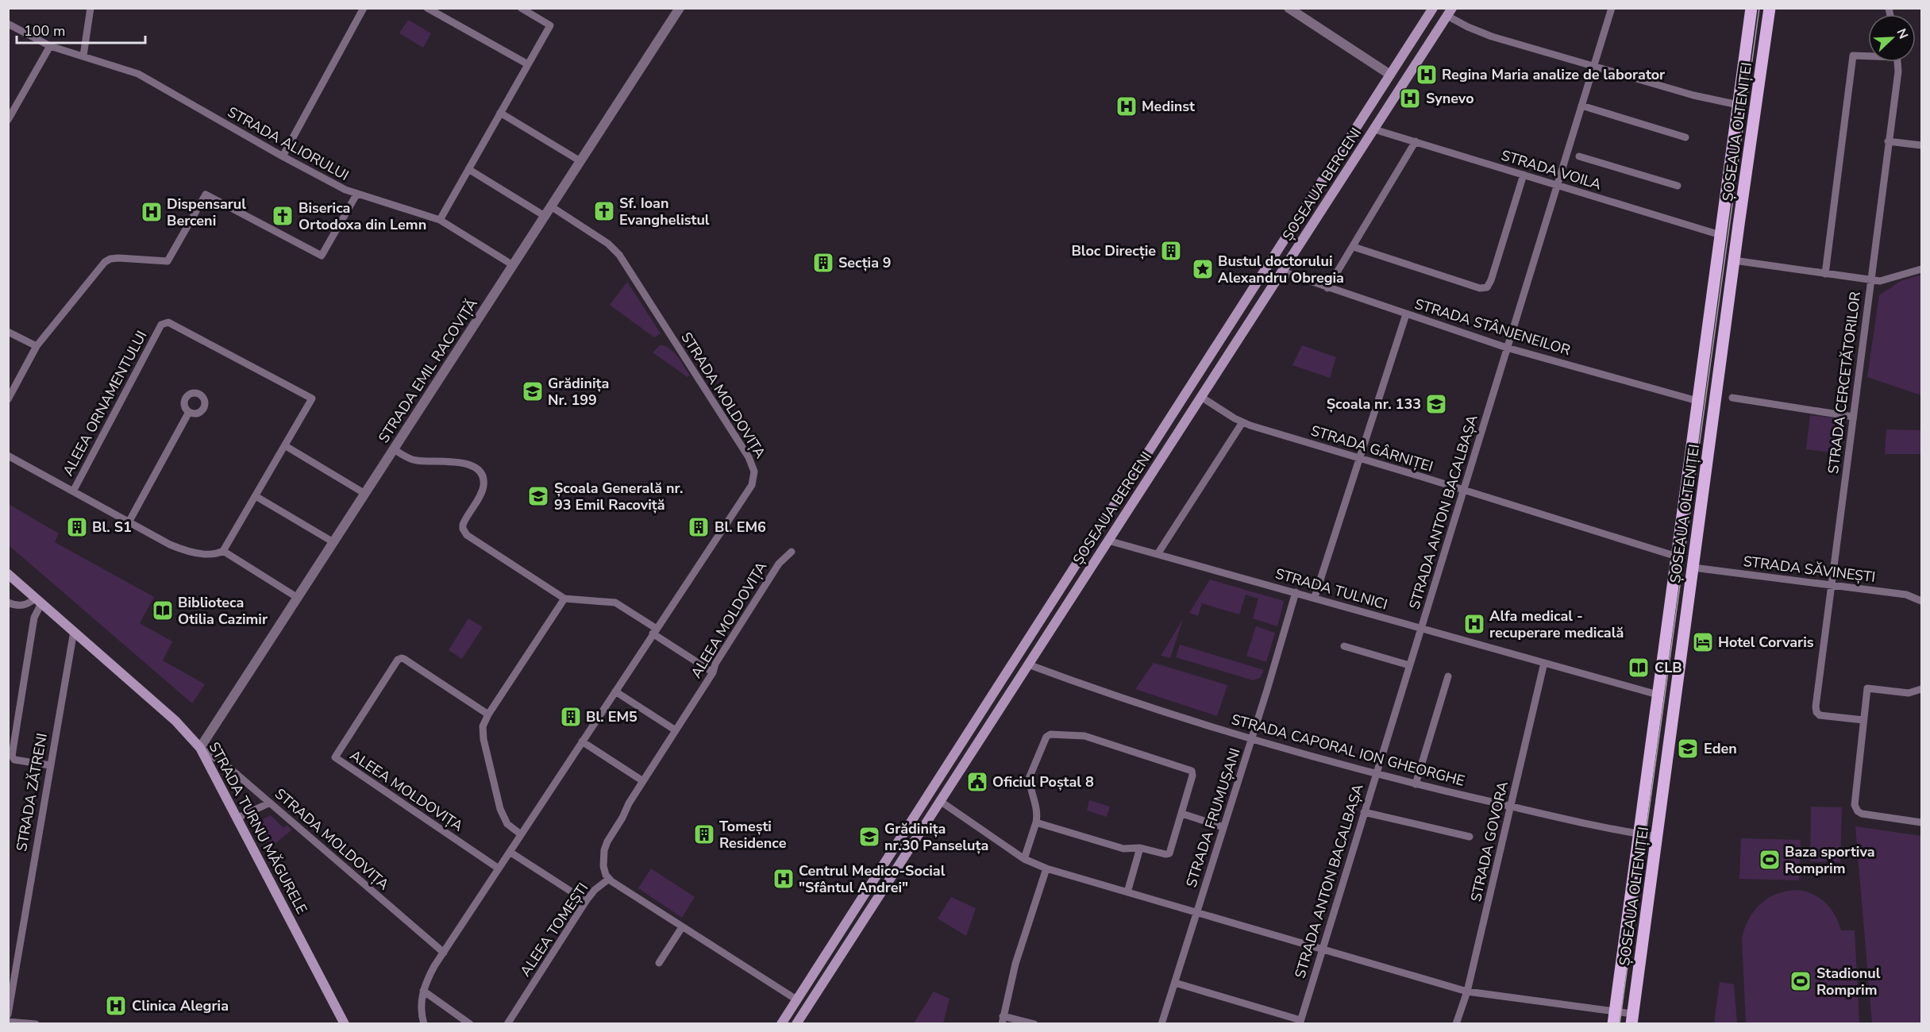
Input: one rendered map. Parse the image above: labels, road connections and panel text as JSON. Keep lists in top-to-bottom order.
{
  "streets": {
    "main road": ["ȘOSEAUA OLTENIȚEI", "ȘOSEAUA BERCENI", "STRADA TURNU MĂGURELE"],
    "street": [
      "STRADA ALIORULUI",
      "STRADA VOILA",
      "STRADA STÂNJENEILOR",
      "STRADA EMIL RACOVIȚĂ",
      "STRADA CERCETĂTORILOR",
      "STRADA MOLDOVIȚA",
      "ALEEA ORNAMENTULUI",
      "STRADA GÂRNIȚEI",
      "STRADA ANTON BACALBAȘA",
      "STRADA SĂVINEȘTI",
      "STRADA TULNICI",
      "ALEEA MOLDOVIȚA",
      "STRADA CAPORAL ION GHEORGHE",
      "STRADA ZĂTRENI",
      "STRADA FRUMUȘANI",
      "STRADA GOVORA",
      "ALEEA TOMEȘTI"
    ]
  },
  "crossings": [
    ["ȘOSEAUA OLTENIȚEI", "STRADA VOILA"],
    ["ȘOSEAUA OLTENIȚEI", "STRADA STÂNJENEILOR"],
    ["ȘOSEAUA OLTENIȚEI", "STRADA GÂRNIȚEI"],
    ["ȘOSEAUA OLTENIȚEI", "STRADA SĂVINEȘTI"],
    ["ȘOSEAUA OLTENIȚEI", "STRADA TULNICI"],
    ["ȘOSEAUA OLTENIȚEI", "STRADA CAPORAL ION GHEORGHE"],
    ["STRADA ALIORULUI", "STRADA EMIL RACOVIȚĂ"],
    ["STRADA VOILA", "ȘOSEAUA BERCENI"],
    ["STRADA VOILA", "STRADA ANTON BACALBAȘA"],
    ["ȘOSEAUA BERCENI", "STRADA STÂNJENEILOR"],
    ["ȘOSEAUA BERCENI", "STRADA GÂRNIȚEI"],
    ["ȘOSEAUA BERCENI", "STRADA TULNICI"],
    ["ȘOSEAUA BERCENI", "STRADA CAPORAL ION GHEORGHE"],
    ["ȘOSEAUA BERCENI", "ALEEA TOMEȘTI"],
    ["STRADA STÂNJENEILOR", "STRADA ANTON BACALBAȘA"],
    ["STRADA EMIL RACOVIȚĂ", "STRADA MOLDOVIȚA"],
    ["STRADA EMIL RACOVIȚĂ", "STRADA TURNU MĂGURELE"],
    ["STRADA CERCETĂTORILOR", "STRADA SĂVINEȘTI"],
    ["STRADA MOLDOVIȚA", "ALEEA MOLDOVIȚA"],
    ["STRADA MOLDOVIȚA", "STRADA TURNU MĂGURELE"],
    ["STRADA GÂRNIȚEI", "STRADA ANTON BACALBAȘA"],
    ["STRADA ANTON BACALBAȘA", "STRADA TULNICI"],
    ["STRADA ANTON BACALBAȘA", "STRADA CAPORAL ION GHEORGHE"],
    ["STRADA TULNICI", "STRADA FRUMUȘANI"],
    ["STRADA TULNICI", "STRADA GOVORA"],
    ["ALEEA MOLDOVIȚA", "ALEEA TOMEȘTI"],
    ["STRADA CAPORAL ION GHEORGHE", "STRADA FRUMUȘANI"],
    ["STRADA CAPORAL ION GHEORGHE", "STRADA GOVORA"],
    ["STRADA ZĂTRENI", "STRADA TURNU MĂGURELE"]
  ],
  "places": {
    "hospital": [
      "Regina Maria analize de laborator",
      "Synevo",
      "Medinst",
      "Dispensarul Berceni",
      "Alfa medical - recuperare medicală",
      "Centrul Medico-Social \"Sfântul Andrei\"",
      "Clinica Alegria"
    ],
    "church": ["Sf. Ioan Evanghelistul", "Biserica Ortodoxa din Lemn"],
    "building": [
      "Bloc Direcție",
      "Secția 9",
      "Bl. S1",
      "Bl. EM6",
      "Bl. EM5",
      "Tomești Residence"
    ],
    "place": ["Bustul doctorului Alexandru Obregia"],
    "school or university": [
      "Grădinița Nr. 199",
      "Școala nr. 133",
      "Școala Generală nr. 93 Emil Racoviță",
      "Eden",
      "Grădinița nr.30 Panseluța"
    ],
    "library": ["Biblioteca Otilia Cazimir", "CLB"],
    "hotel": ["Hotel Corvaris"],
    "public building": ["Oficiul Poștal 8"],
    "sports": ["Baza sportiva Romprim", "Stadionul Romprim"]
  },
  "scale_bar": "100 m",
  "north": "top right"
}
